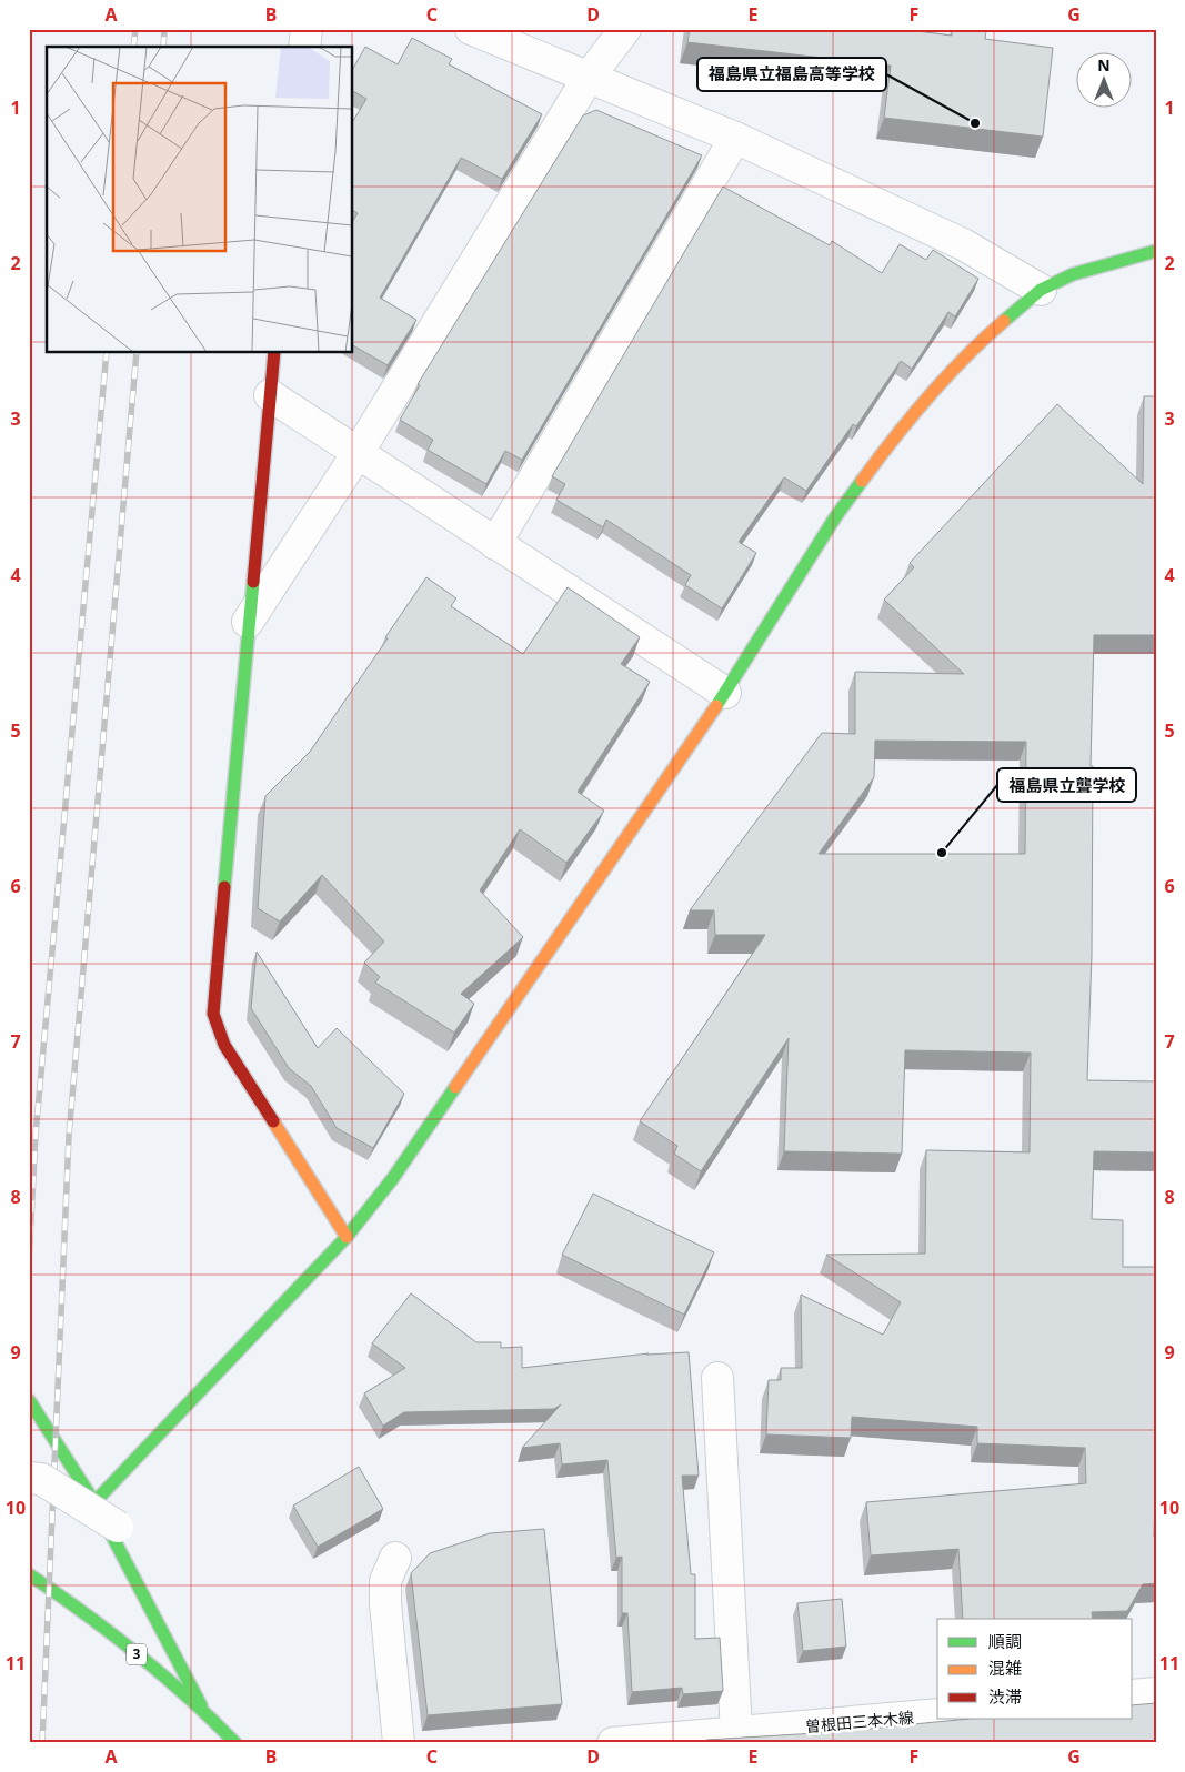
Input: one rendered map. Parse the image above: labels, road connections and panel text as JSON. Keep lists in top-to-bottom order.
{
  "streets": {
    "street": ["3", "曽根田三本木線"]
  },
  "places": ["福島県立福島高等学校", "福島県立聾学校"],
  "legend": ["順調", "混雑", "渋滞"],
  "north": "top",
  "grid": {
    "columns": [
      "A",
      "B",
      "C",
      "D",
      "E",
      "F",
      "G"
    ],
    "rows": [
      "1",
      "2",
      "3",
      "4",
      "5",
      "6",
      "7",
      "8",
      "9",
      "10",
      "11"
    ]
  }
}
